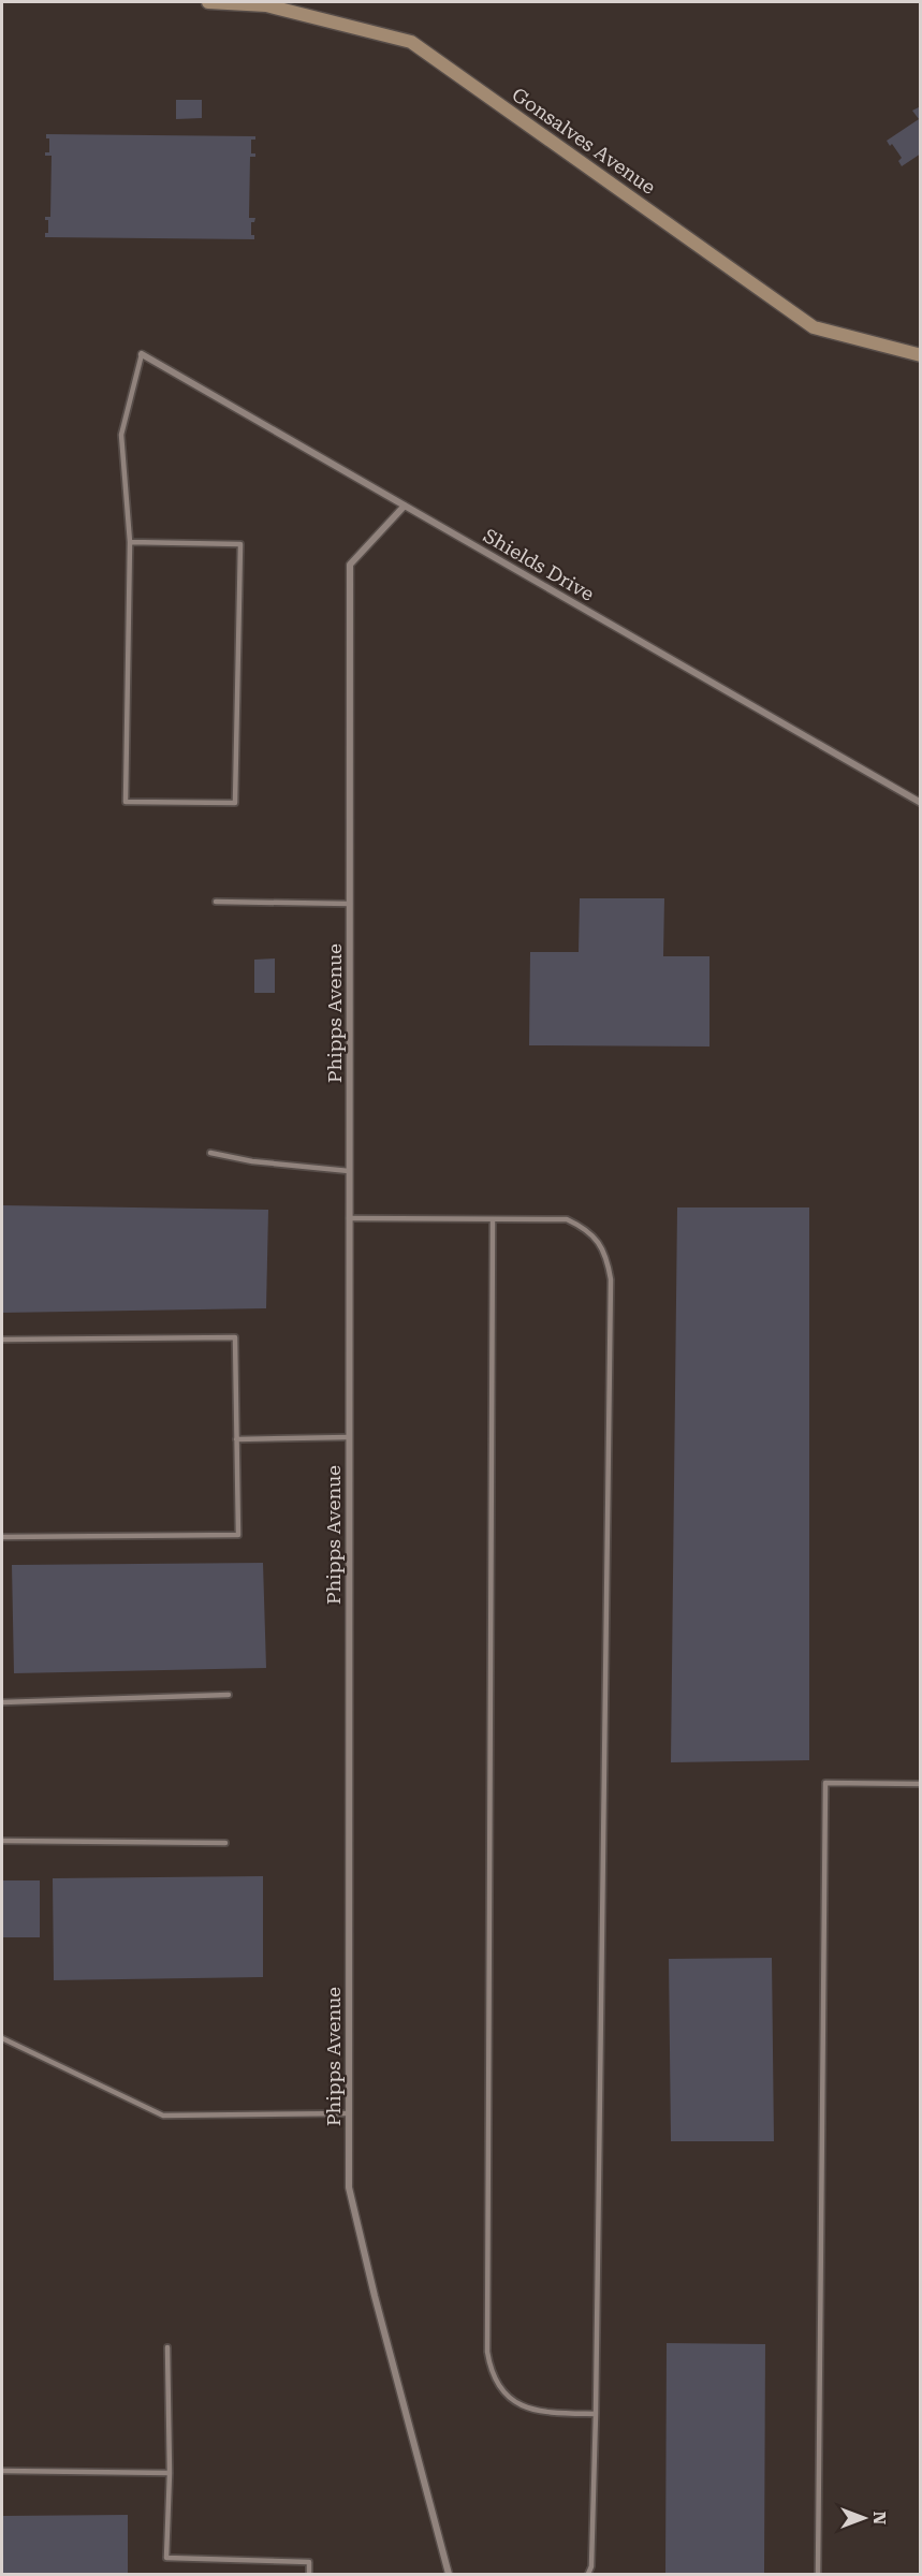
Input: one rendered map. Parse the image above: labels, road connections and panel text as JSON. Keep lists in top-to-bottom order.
{
  "streets": {
    "street": ["Gonsalves Avenue", "Shields Drive", "Phipps Avenue"]
  },
  "crossings": [
    ["Shields Drive", "Phipps Avenue"]
  ],
  "north": "right"
}
